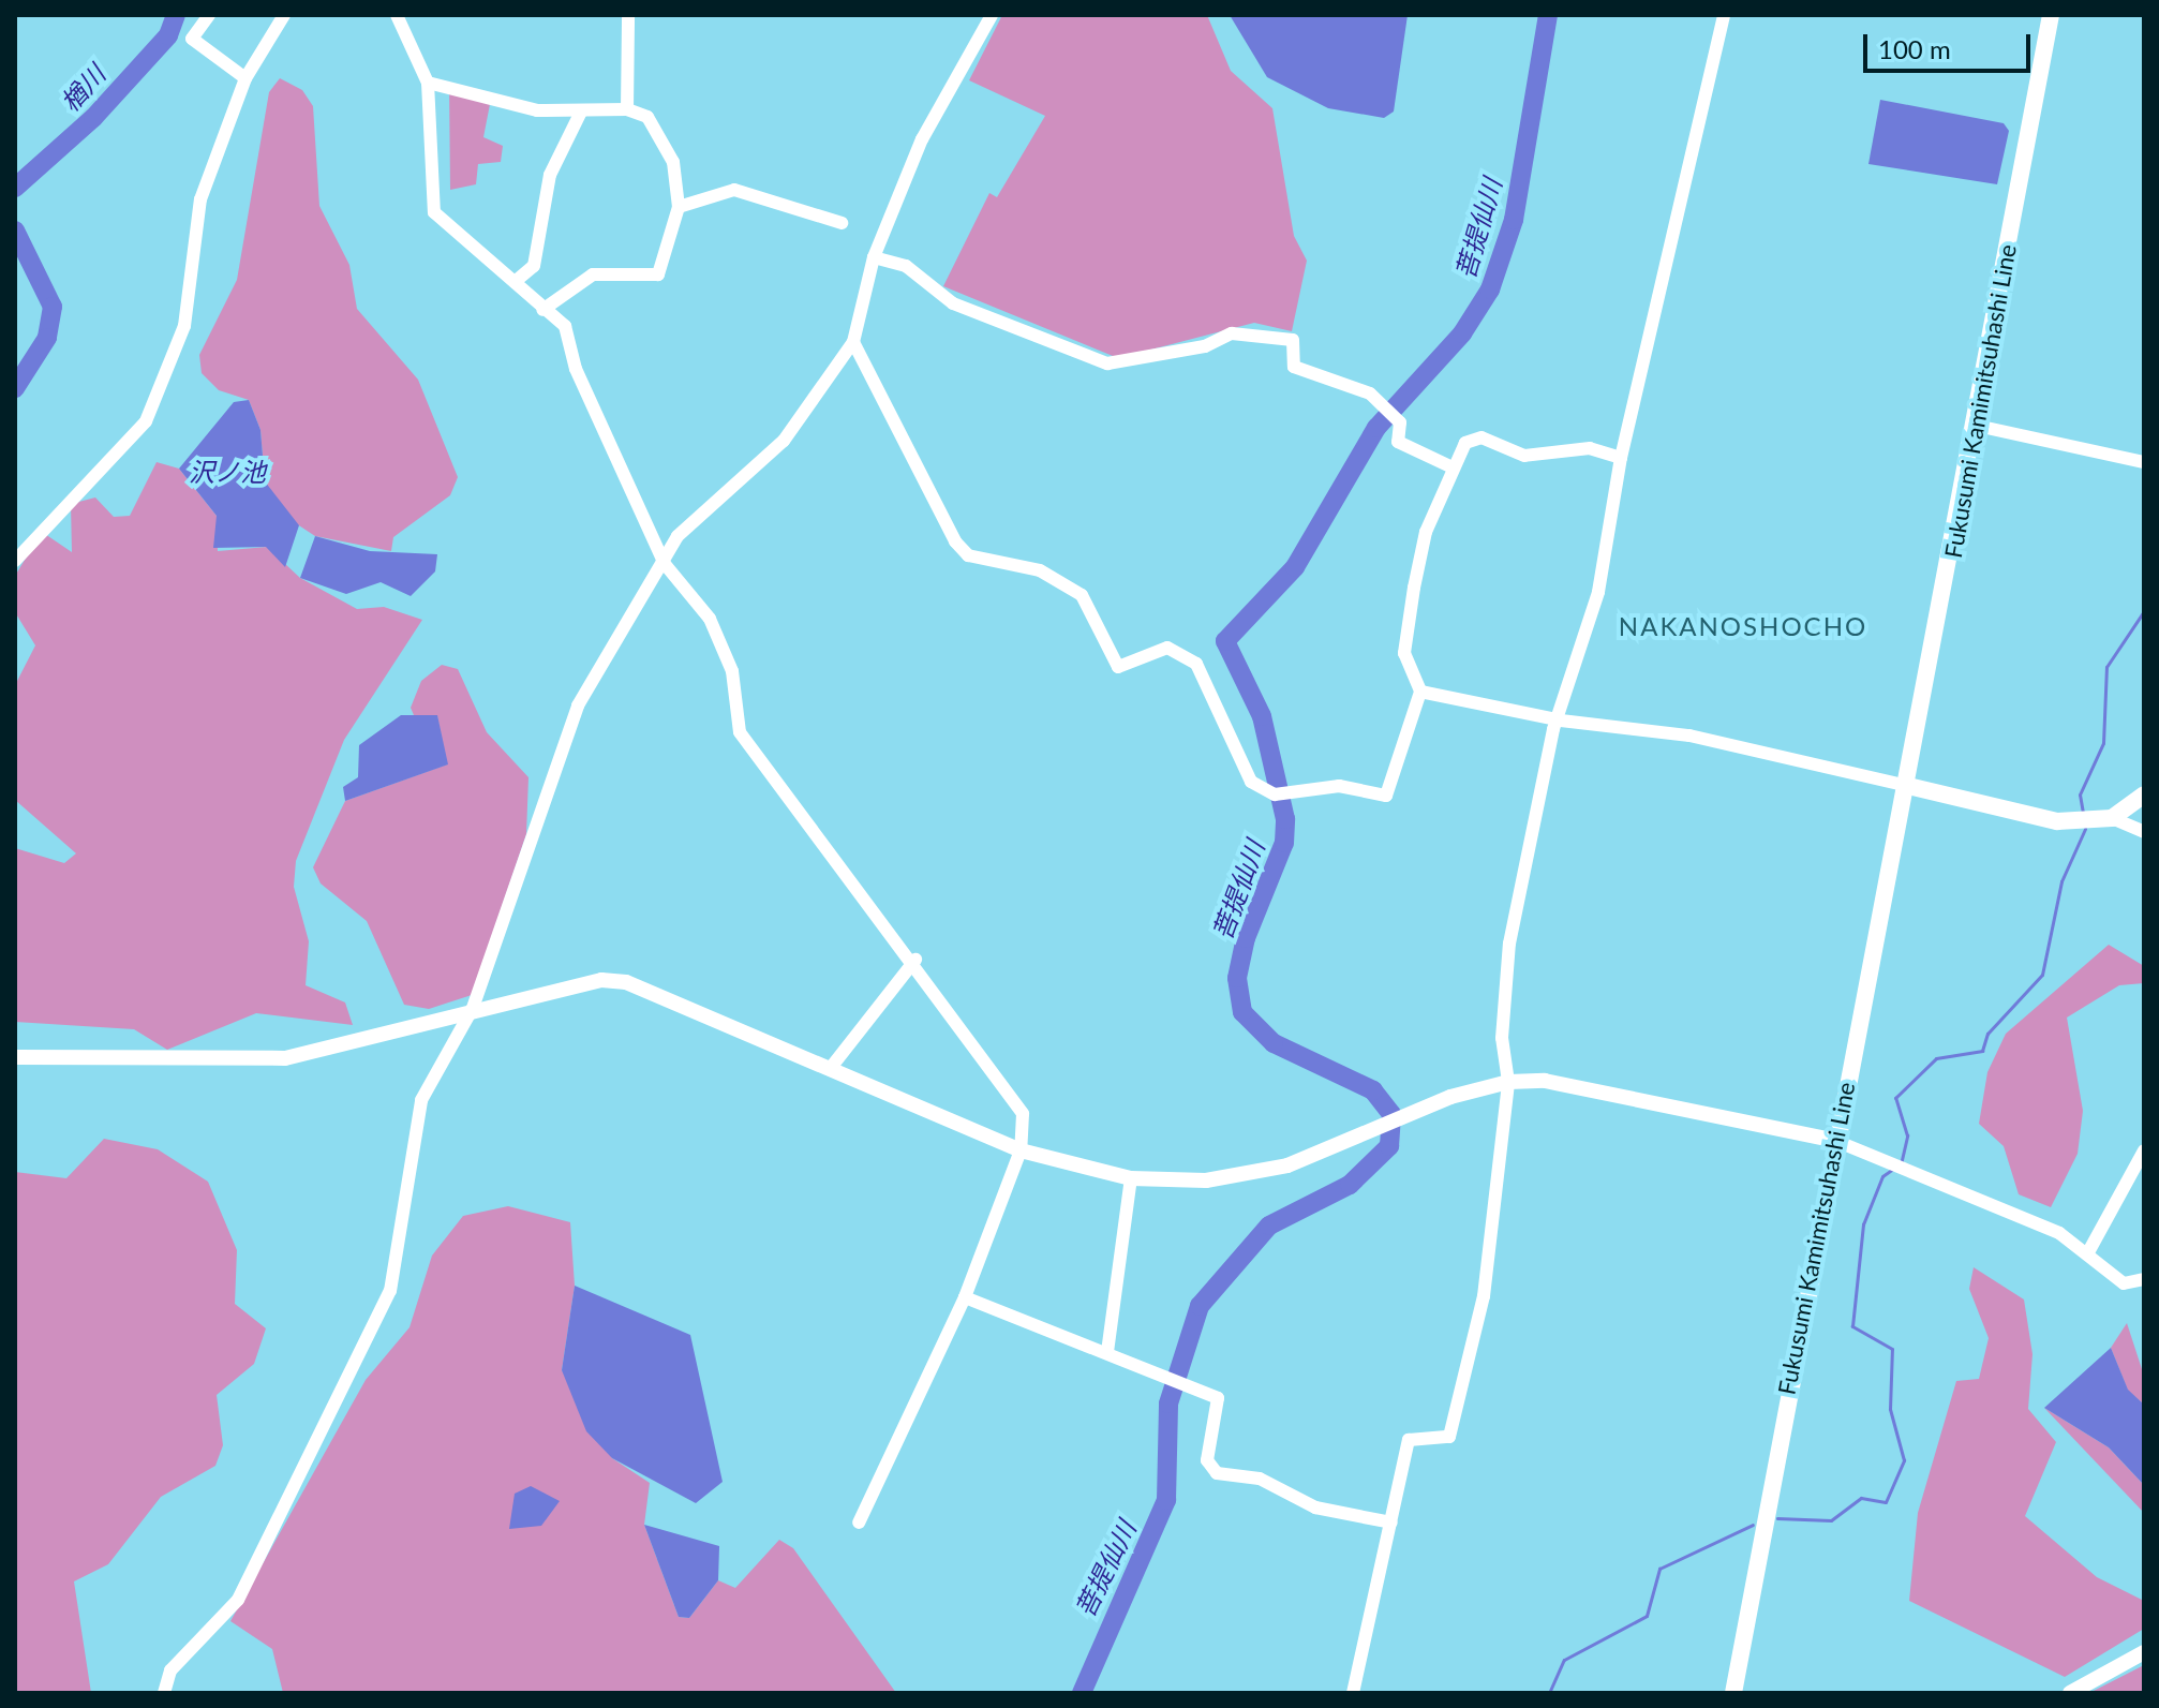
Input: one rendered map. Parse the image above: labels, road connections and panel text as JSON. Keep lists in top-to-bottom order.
{
  "streets": {
    "main road": ["Fukusumi Kamimitsuhashi Line"]
  },
  "districts": ["NAKANOSHOCHO"],
  "water": ["楢川", "菩提仙川", "沢ノ池"],
  "scale_bar": "100 m"
}
